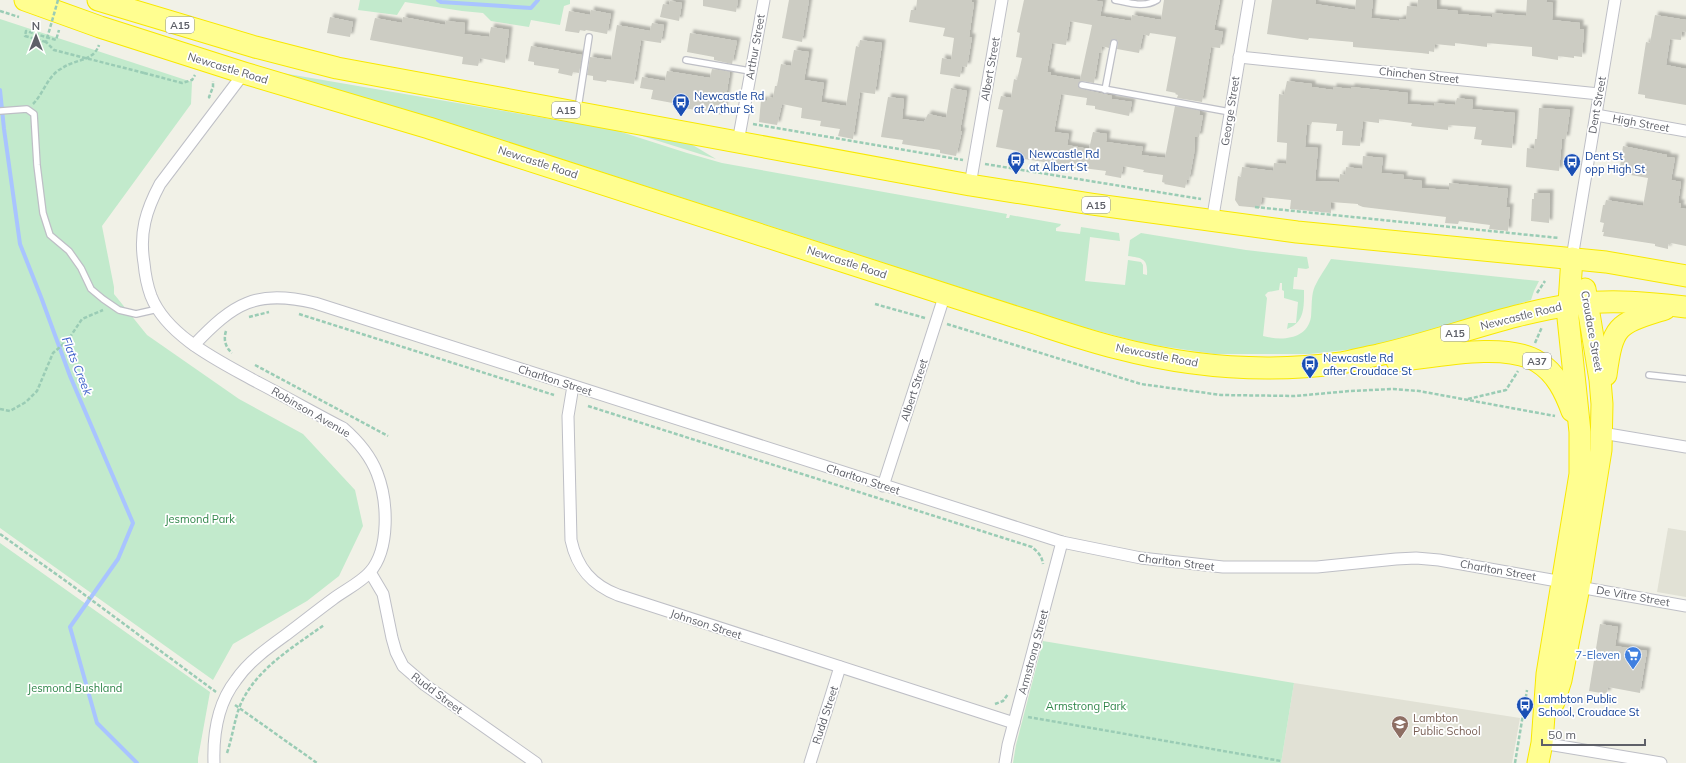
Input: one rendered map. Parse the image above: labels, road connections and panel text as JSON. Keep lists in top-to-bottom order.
{
  "streets": {
    "highway": [
      "A15",
      "Newcastle Road",
      "Croudace Street",
      "A37"
    ],
    "street": [
      "Arthur Street",
      "Albert Street",
      "Chinchen Street",
      "Dent Street",
      "George Street",
      "High Street",
      "Charlton Street",
      "Robinson Avenue",
      "De Vitre Street",
      "Johnson Street",
      "Armstrong Street",
      "Rudd Street"
    ]
  },
  "crossings": [
    ["A15", "Arthur Street"],
    ["A15", "Albert Street"],
    ["A15", "Dent Street"],
    ["A15", "George Street"],
    ["A15", "Croudace Street"],
    ["Newcastle Road", "Albert Street"],
    ["Newcastle Road", "Croudace Street"],
    ["Newcastle Road", "A37"],
    ["Newcastle Road", "Robinson Avenue"],
    ["Albert Street", "Charlton Street"],
    ["Chinchen Street", "Dent Street"],
    ["Chinchen Street", "George Street"],
    ["Dent Street", "High Street"],
    ["Dent Street", "Croudace Street"],
    ["Croudace Street", "A37"],
    ["Croudace Street", "Charlton Street"],
    ["Croudace Street", "De Vitre Street"],
    ["Charlton Street", "Robinson Avenue"],
    ["Charlton Street", "De Vitre Street"],
    ["Charlton Street", "Johnson Street"],
    ["Charlton Street", "Armstrong Street"],
    ["Robinson Avenue", "Rudd Street"],
    ["Johnson Street", "Armstrong Street"],
    ["Johnson Street", "Rudd Street"]
  ],
  "water": ["Flats Creek"],
  "parks": ["Jesmond Park", "Jesmond Bushland", "Armstrong Park"],
  "places": {
    "bus stop": [
      "Newcastle Rd at Arthur St",
      "Newcastle Rd at Albert St",
      "Dent St opp High St",
      "Newcastle Rd after Croudace St",
      "Lambton Public School, Croudace St"
    ],
    "supermarket": ["7-Eleven"],
    "school or university": ["Lambton Public School"]
  },
  "scale_bar": "50 m",
  "north": "top"
}
